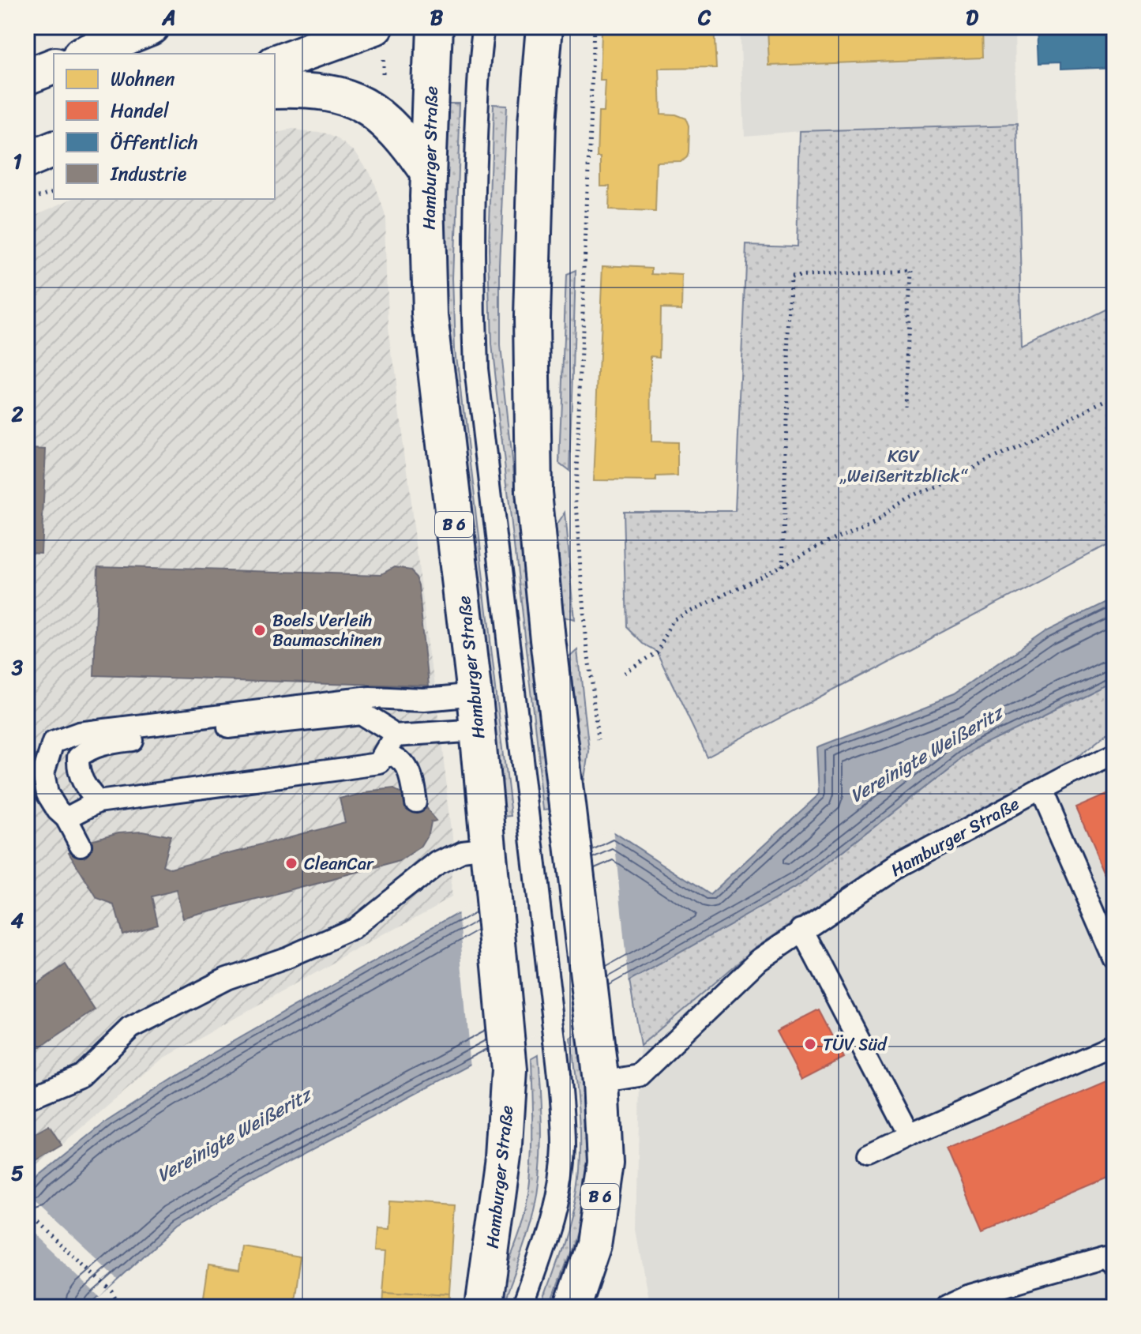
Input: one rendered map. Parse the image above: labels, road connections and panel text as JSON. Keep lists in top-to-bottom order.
{
  "streets": {
    "main road": ["Hamburger Straße", "B 6"]
  },
  "crossings": [
    ["Hamburger Straße", "B 6"]
  ],
  "water": ["Vereinigte Weißeritz"],
  "parks": ["KGV „Weißeritzblick“"],
  "places": ["Boels Verleih Baumaschinen", "CleanCar", "TÜV Süd"],
  "legend": [
    "Wohnen",
    "Handel",
    "Öffentlich",
    "Industrie"
  ],
  "grid": {
    "columns": [
      "A",
      "B",
      "C",
      "D"
    ],
    "rows": [
      "1",
      "2",
      "3",
      "4",
      "5"
    ]
  }
}
